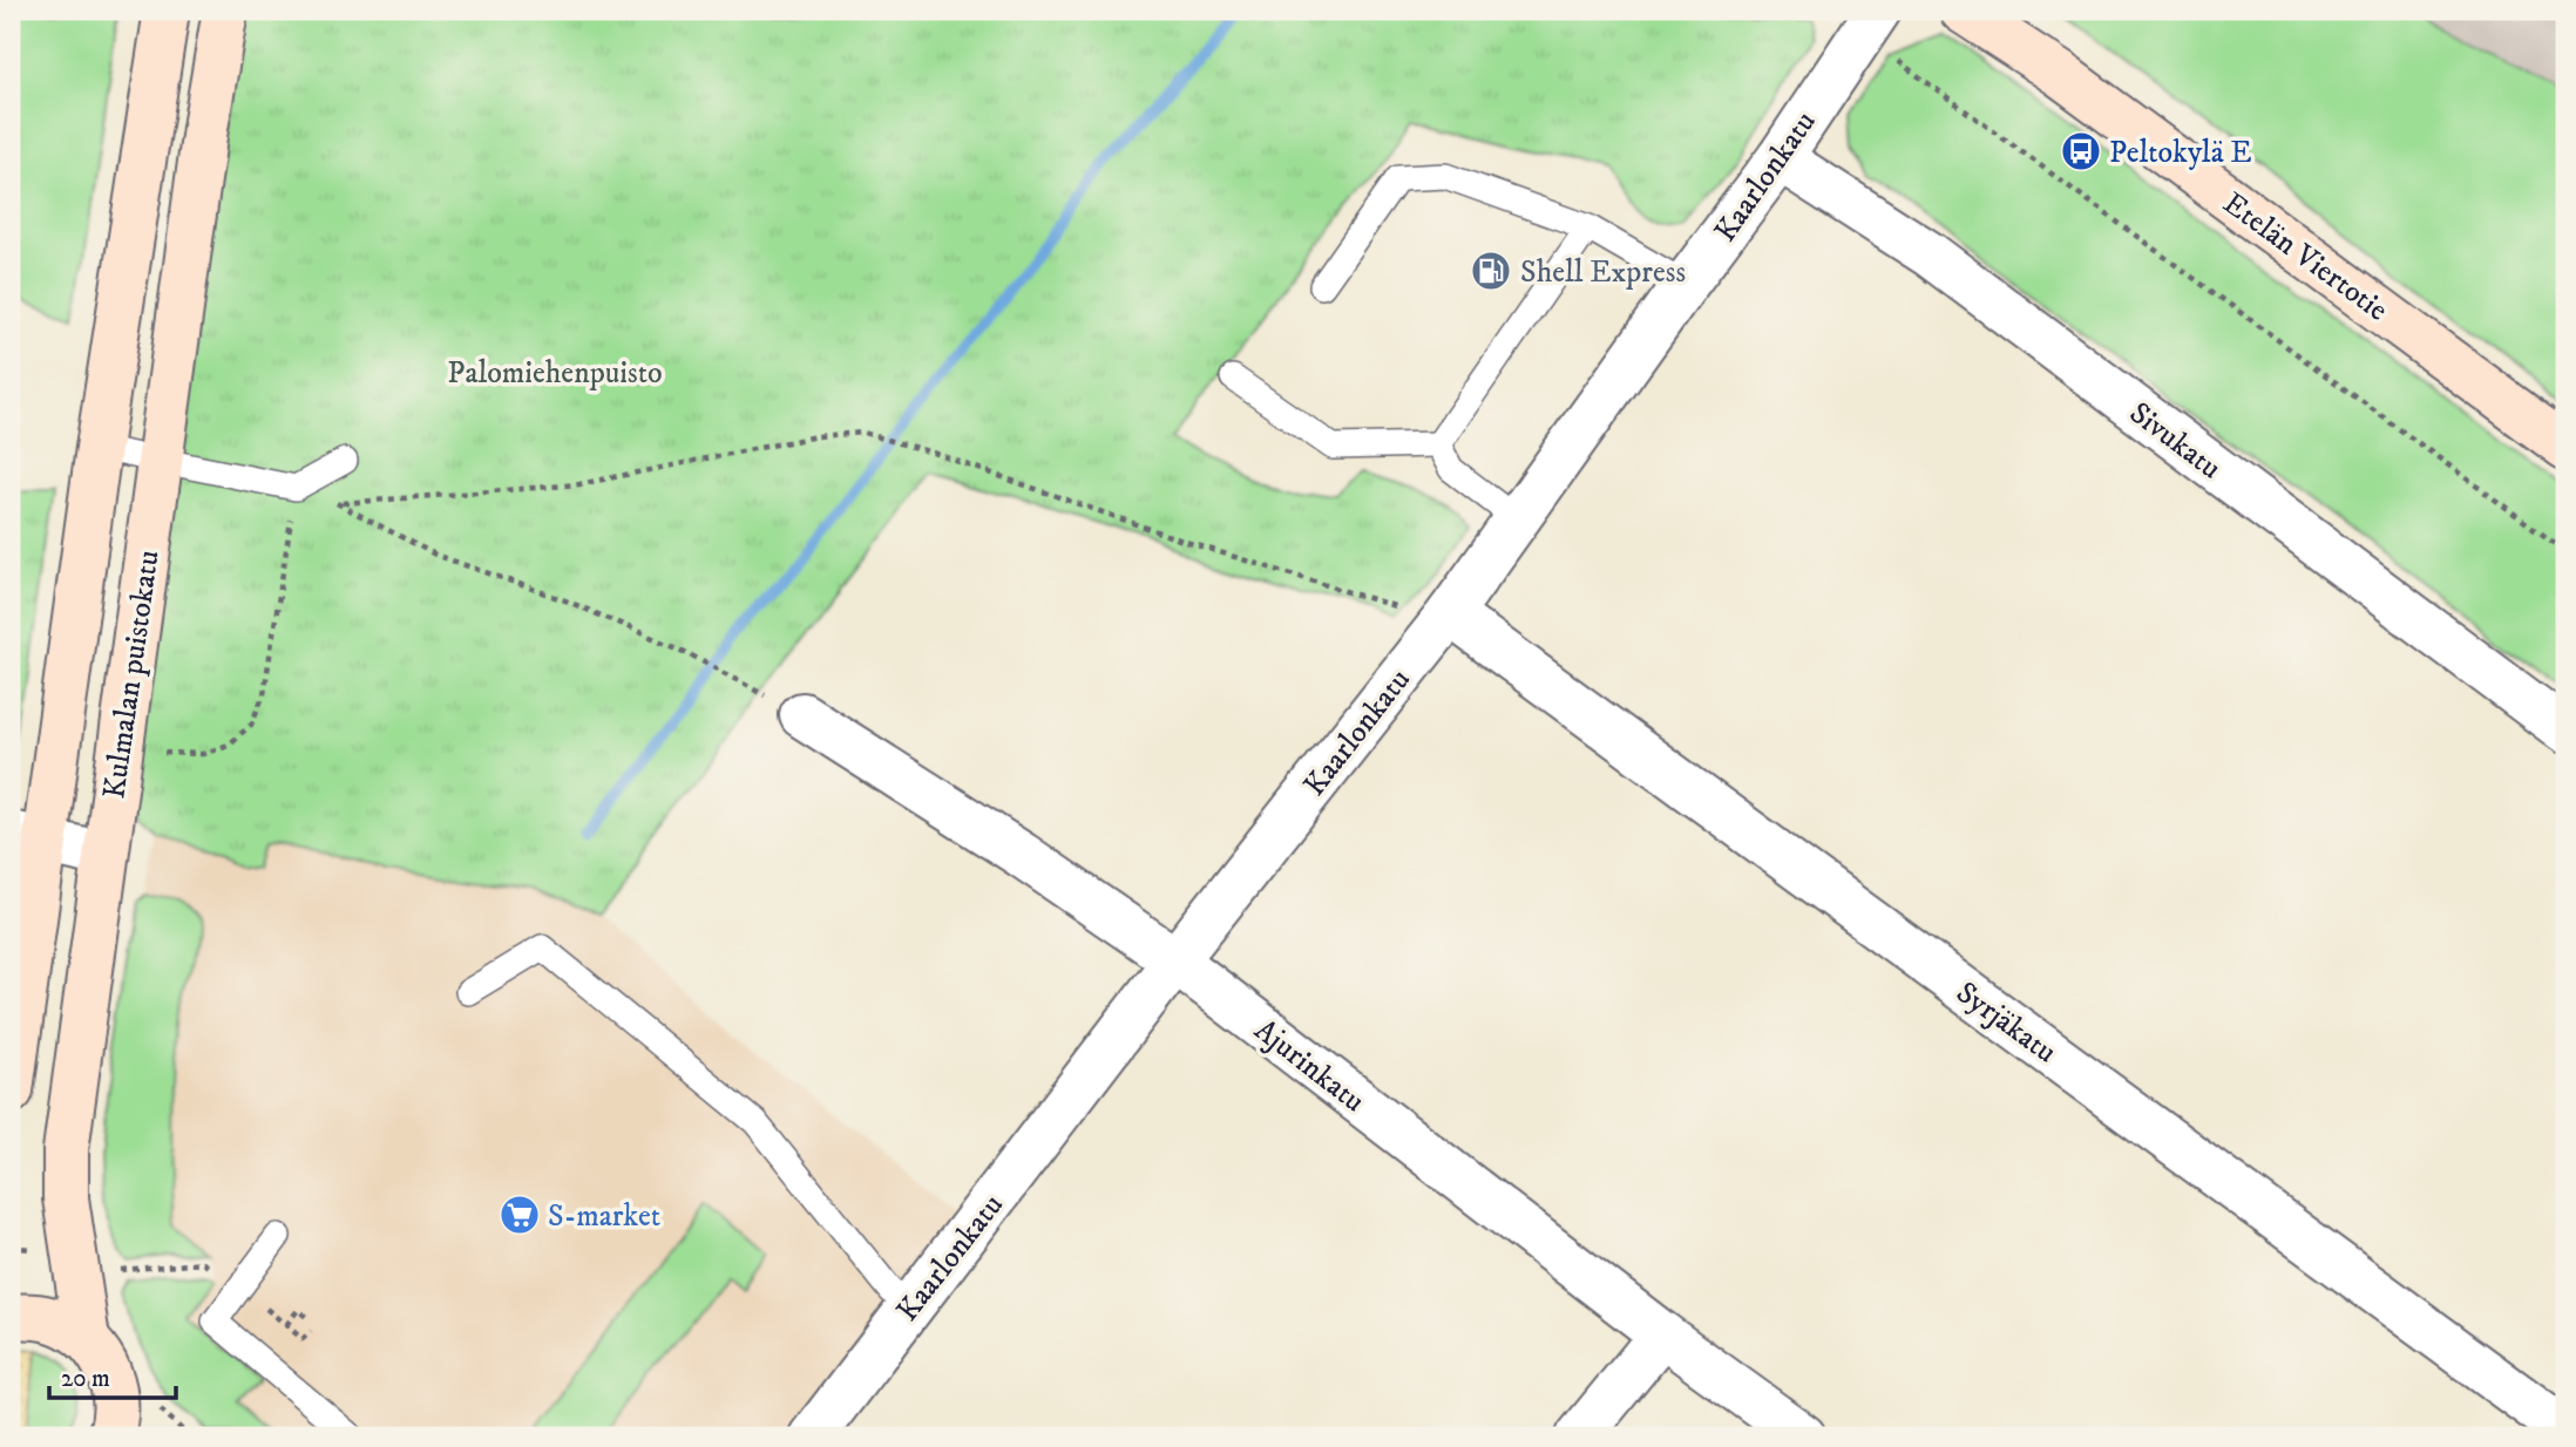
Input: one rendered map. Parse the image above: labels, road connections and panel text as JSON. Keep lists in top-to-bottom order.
{
  "streets": {
    "street": [
      "Kaarlonkatu",
      "Etelän Viertotie",
      "Sivukatu",
      "Kulmalan puistokatu",
      "Syrjäkatu",
      "Ajurinkatu"
    ]
  },
  "crossings": [
    ["Kaarlonkatu", "Sivukatu"],
    ["Kaarlonkatu", "Syrjäkatu"],
    ["Kaarlonkatu", "Ajurinkatu"]
  ],
  "parks": ["Palomiehenpuisto"],
  "places": {
    "bus stop": ["Peltokylä E"],
    "fuel station": ["Shell Express"],
    "supermarket": ["S-market"]
  },
  "scale_bar": "20 m"
}
